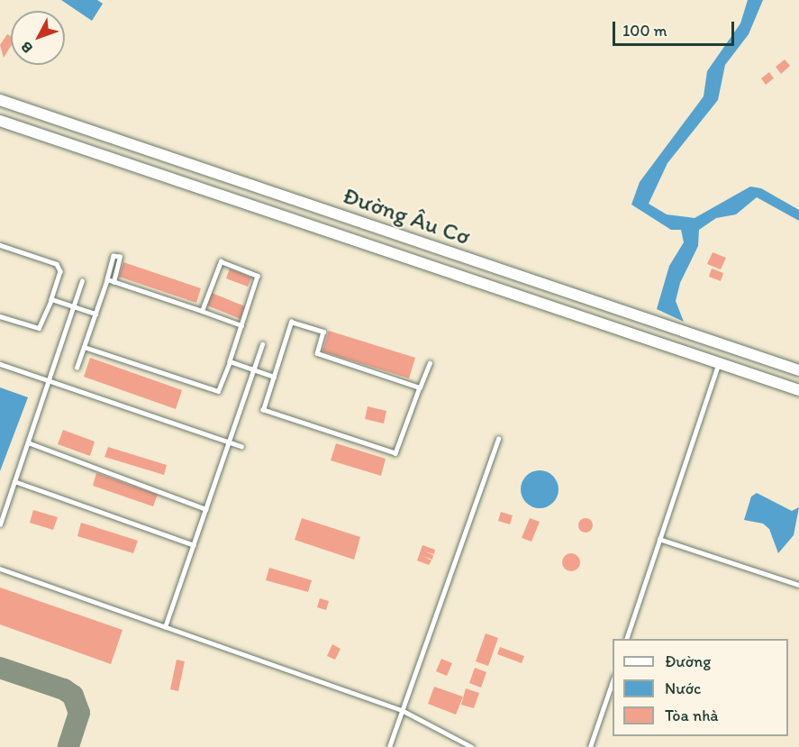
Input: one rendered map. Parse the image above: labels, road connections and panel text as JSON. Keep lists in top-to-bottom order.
{
  "streets": {
    "street": ["Đường Âu Cơ"]
  },
  "legend": ["Đường", "Nước", "Tòa nhà"],
  "scale_bar": "100 m",
  "north": "bottom left"
}
